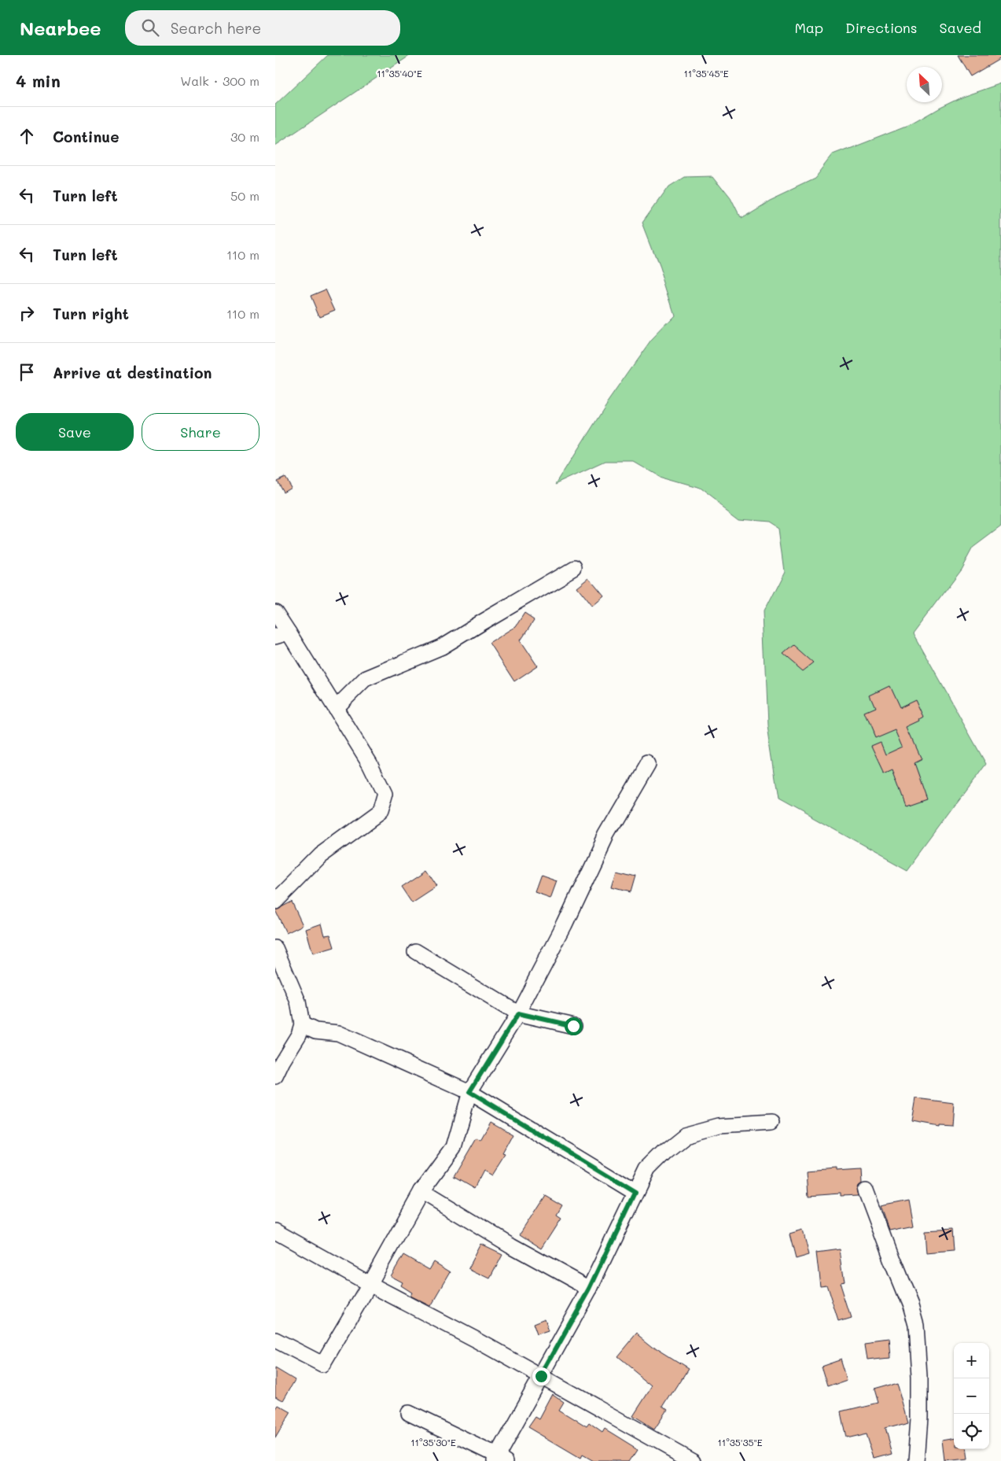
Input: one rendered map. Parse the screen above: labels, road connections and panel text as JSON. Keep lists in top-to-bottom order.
{
  "north": "top left",
  "page": {
    "header": "Nearbee",
    "search": "Search here",
    "nav": ["Map", "Directions", "Saved"],
    "heading": ["4 min", "Walk · 300 m"],
    "list": [
      ["Continue", "30 m"],
      ["Turn left", "50 m"],
      ["Turn left", "110 m"],
      ["Turn right", "110 m"],
      "Arrive at destination"
    ],
    "buttons": ["Save", "Share"],
    "map_buttons": ["+", "−"]
  },
  "coordinates": [
    "11°35'40\"E",
    "11°35'45\"E",
    "11°35'30\"E",
    "11°35'35\"E"
  ]
}
